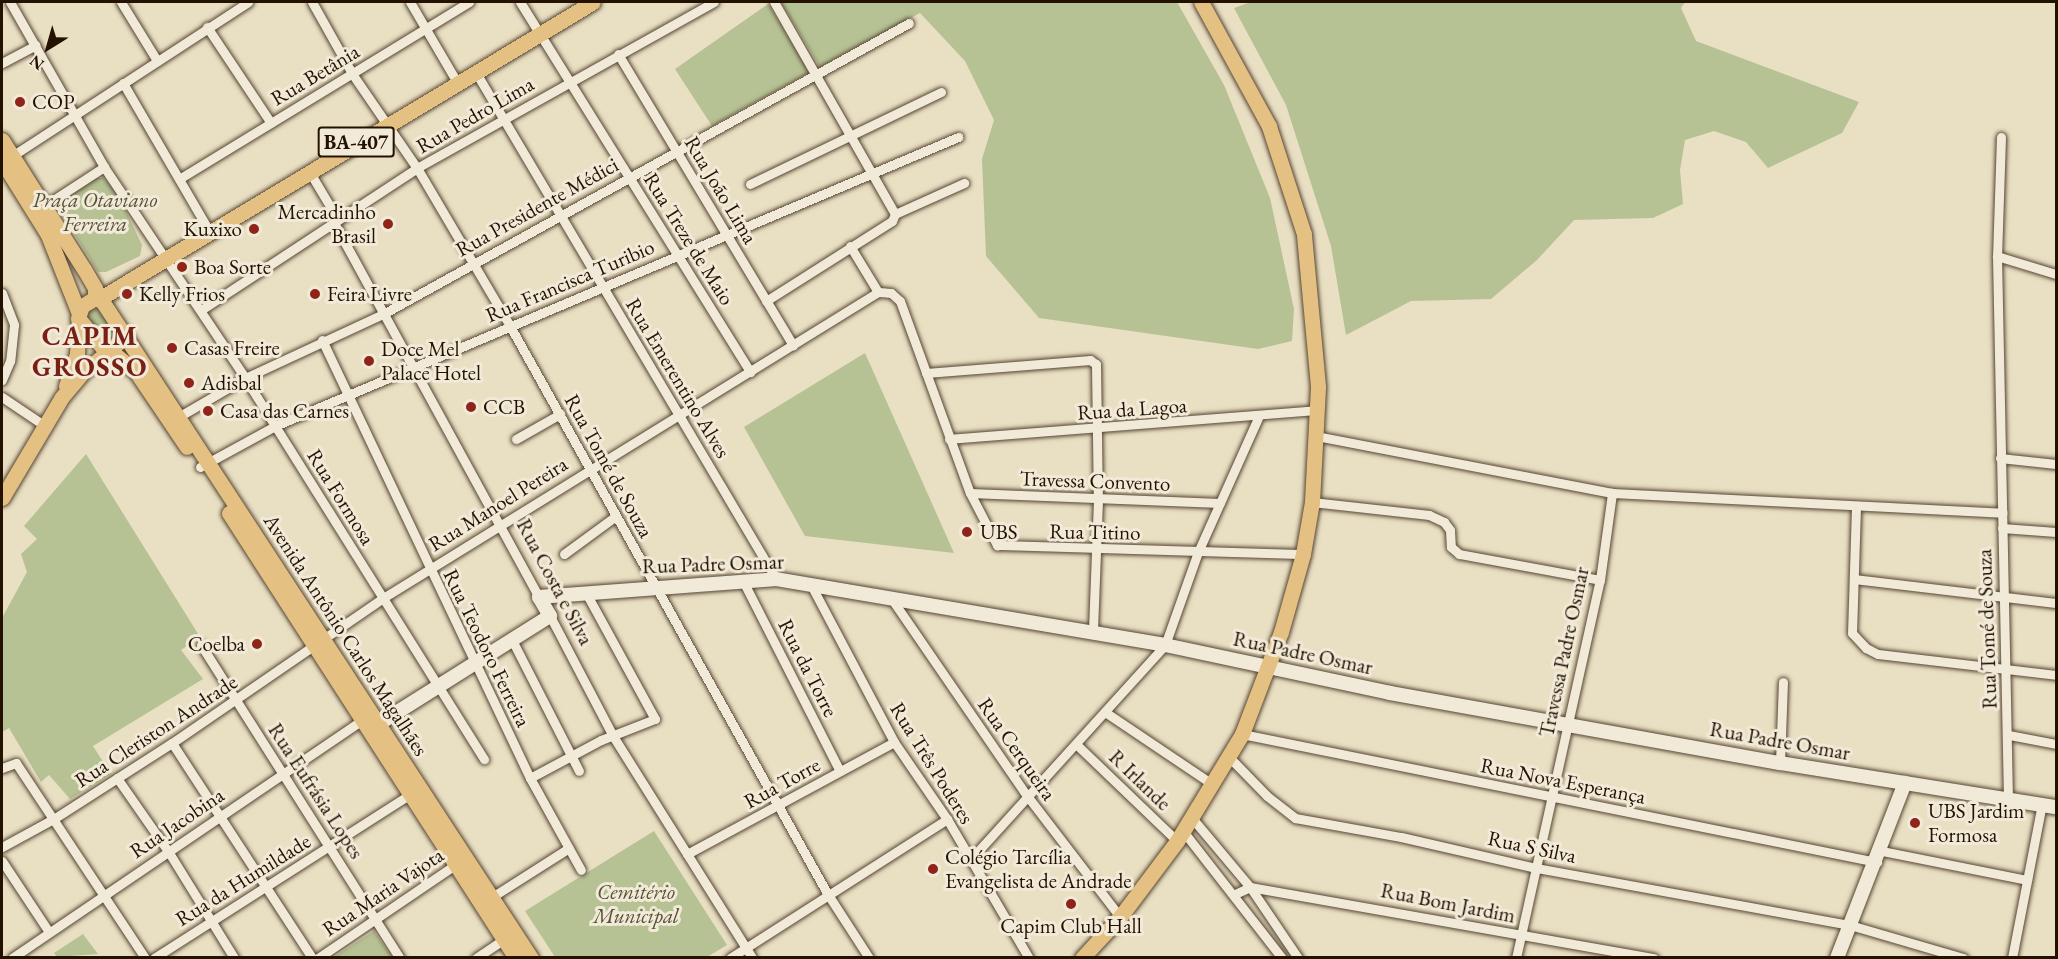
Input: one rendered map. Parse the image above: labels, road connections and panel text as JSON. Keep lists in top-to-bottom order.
{
  "streets": {
    "main road": ["BA-407", "Avenida Antônio Carlos Magalhães"],
    "street": [
      "Rua Betânia",
      "Rua Pedro Lima",
      "Rua João Lima",
      "Rua Presidente Médici",
      "Rua Treze de Maio",
      "Rua Francisca Turibio",
      "Rua Emerentino Alves",
      "Rua da Lagoa",
      "Rua Tomé de Souza",
      "Travessa Convento",
      "Rua Formosa",
      "Rua Manoel Pereira",
      "Rua Titino",
      "Rua Padre Osmar",
      "Rua Costa e Silva",
      "Rua Teodoro Ferreira",
      "Travessa Padre Osmar",
      "Rua da Torre",
      "Rua Cleriston Andrade",
      "Rua Cerqueira",
      "Rua Três Poderes",
      "R Irlande",
      "Rua Nova Esperança",
      "Rua Torre",
      "Rua Eufrásia Lopes",
      "Rua Jacobina",
      "Rua S Silva",
      "Rua da Humildade",
      "Rua Maria Vajota",
      "Rua Bom Jardim"
    ]
  },
  "crossings": [
    ["Rua Betânia", "Rua Tomé de Souza"],
    ["Rua Pedro Lima", "Rua João Lima"],
    ["Rua Pedro Lima", "Rua Treze de Maio"],
    ["Rua Pedro Lima", "Rua Emerentino Alves"],
    ["Rua Pedro Lima", "Rua Tomé de Souza"],
    ["Rua Pedro Lima", "Rua Formosa"],
    ["Rua Pedro Lima", "Rua Costa e Silva"],
    ["BA-407", "Rua Treze de Maio"],
    ["BA-407", "Rua Emerentino Alves"],
    ["BA-407", "Rua Tomé de Souza"],
    ["BA-407", "Rua Formosa"],
    ["BA-407", "Rua Costa e Silva"],
    ["Rua João Lima", "Rua Presidente Médici"],
    ["Rua João Lima", "Rua Francisca Turibio"],
    ["Rua João Lima", "Rua Manoel Pereira"],
    ["Rua Presidente Médici", "Rua Treze de Maio"],
    ["Rua Presidente Médici", "Rua Emerentino Alves"],
    ["Rua Presidente Médici", "Rua Tomé de Souza"],
    ["Rua Presidente Médici", "Rua Formosa"],
    ["Rua Presidente Médici", "Rua Costa e Silva"],
    ["Rua Presidente Médici", "Avenida Antônio Carlos Magalhães"],
    ["Rua Presidente Médici", "Rua Teodoro Ferreira"],
    ["Rua Treze de Maio", "Rua Francisca Turibio"],
    ["Rua Treze de Maio", "Rua Manoel Pereira"],
    ["Rua Francisca Turibio", "Rua Emerentino Alves"],
    ["Rua Francisca Turibio", "Rua Tomé de Souza"],
    ["Rua Francisca Turibio", "Rua Formosa"],
    ["Rua Francisca Turibio", "Rua Costa e Silva"],
    ["Rua Francisca Turibio", "Avenida Antônio Carlos Magalhães"],
    ["Rua Francisca Turibio", "Rua Teodoro Ferreira"],
    ["Rua Emerentino Alves", "Rua Manoel Pereira"],
    ["Rua Emerentino Alves", "Rua Padre Osmar"],
    ["Rua da Lagoa", "Rua Titino"],
    ["Rua Tomé de Souza", "Rua Manoel Pereira"],
    ["Rua Tomé de Souza", "Rua Padre Osmar"],
    ["Rua Tomé de Souza", "Rua Torre"],
    ["Travessa Convento", "Rua Titino"],
    ["Rua Formosa", "Rua Manoel Pereira"],
    ["Rua Manoel Pereira", "Rua Titino"],
    ["Rua Manoel Pereira", "Rua Costa e Silva"],
    ["Rua Manoel Pereira", "Avenida Antônio Carlos Magalhães"],
    ["Rua Manoel Pereira", "Rua Teodoro Ferreira"],
    ["Rua Manoel Pereira", "Rua Cleriston Andrade"],
    ["Rua Padre Osmar", "Rua Costa e Silva"],
    ["Rua Padre Osmar", "Travessa Padre Osmar"],
    ["Rua Padre Osmar", "Rua da Torre"],
    ["Rua Padre Osmar", "Rua Cerqueira"],
    ["Rua Padre Osmar", "Rua Três Poderes"],
    ["Rua Costa e Silva", "Rua Torre"],
    ["Avenida Antônio Carlos Magalhães", "Rua Cleriston Andrade"],
    ["Avenida Antônio Carlos Magalhães", "Rua Jacobina"],
    ["Avenida Antônio Carlos Magalhães", "Rua da Humildade"],
    ["Avenida Antônio Carlos Magalhães", "Rua Maria Vajota"],
    ["Travessa Padre Osmar", "Rua Nova Esperança"],
    ["Travessa Padre Osmar", "Rua S Silva"],
    ["Travessa Padre Osmar", "Rua Bom Jardim"],
    ["Rua da Torre", "Rua Torre"],
    ["Rua Cleriston Andrade", "Rua Eufrásia Lopes"],
    ["Rua Três Poderes", "Rua Torre"],
    ["Rua Eufrásia Lopes", "Rua Jacobina"],
    ["Rua Eufrásia Lopes", "Rua da Humildade"],
    ["Rua Eufrásia Lopes", "Rua Maria Vajota"]
  ],
  "districts": ["CAPIM GROSSO"],
  "parks": ["Praça Otaviano Ferreira", "Cemitério Municipal"],
  "places": [
    "COP",
    "Mercadinho Brasil",
    "Kuxixo",
    "Boa Sorte",
    "Kelly Frios",
    "Feira Livre",
    "Casas Freire",
    "Doce Mel Palace Hotel",
    "Adisbal",
    "CCB",
    "Casa das Carnes",
    "UBS",
    "Coelba",
    "UBS Jardim Formosa",
    "Colégio Tarcília Evangelista de Andrade",
    "Capim Club Hall"
  ],
  "north": "bottom left"
}
